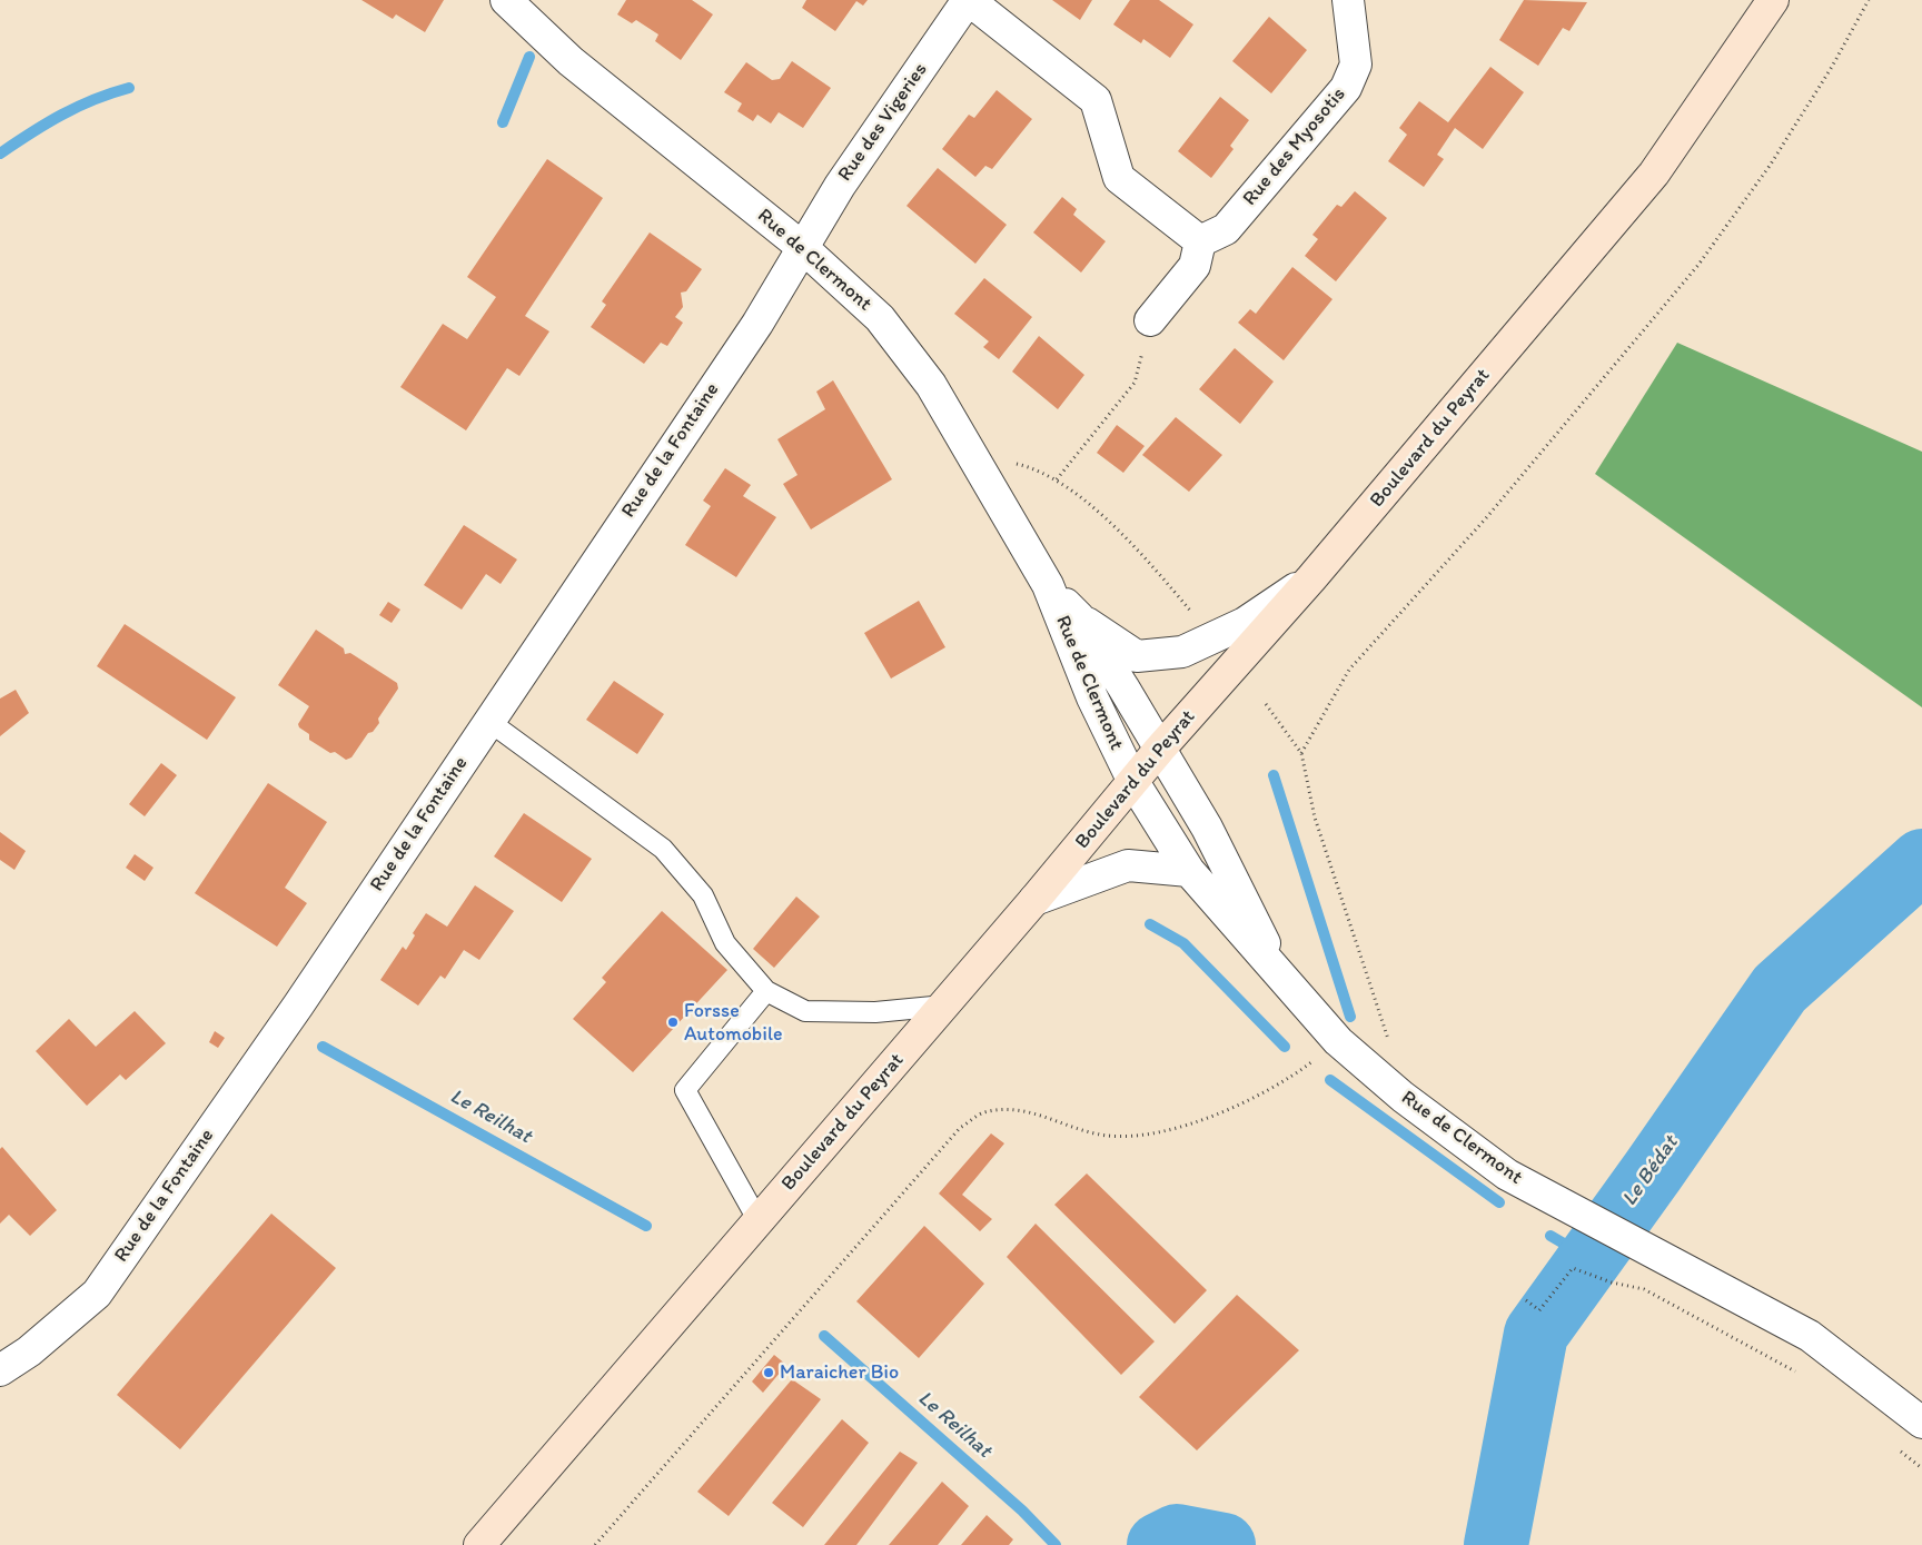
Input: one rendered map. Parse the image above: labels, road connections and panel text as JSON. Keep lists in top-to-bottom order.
{
  "streets": {
    "main road": ["Boulevard du Peyrat"],
    "street": [
      "Rue des Vigeries",
      "Rue des Myosotis",
      "Rue de Clermont",
      "Rue de la Fontaine"
    ]
  },
  "crossings": [
    ["Rue des Vigeries", "Rue de Clermont"],
    ["Rue des Vigeries", "Rue de la Fontaine"],
    ["Rue de Clermont", "Boulevard du Peyrat"],
    ["Rue de Clermont", "Rue de la Fontaine"]
  ],
  "water": ["Le Reilhat", "Le Bédat"],
  "places": ["Forsse Automobile", "Maraicher Bio"]
}
